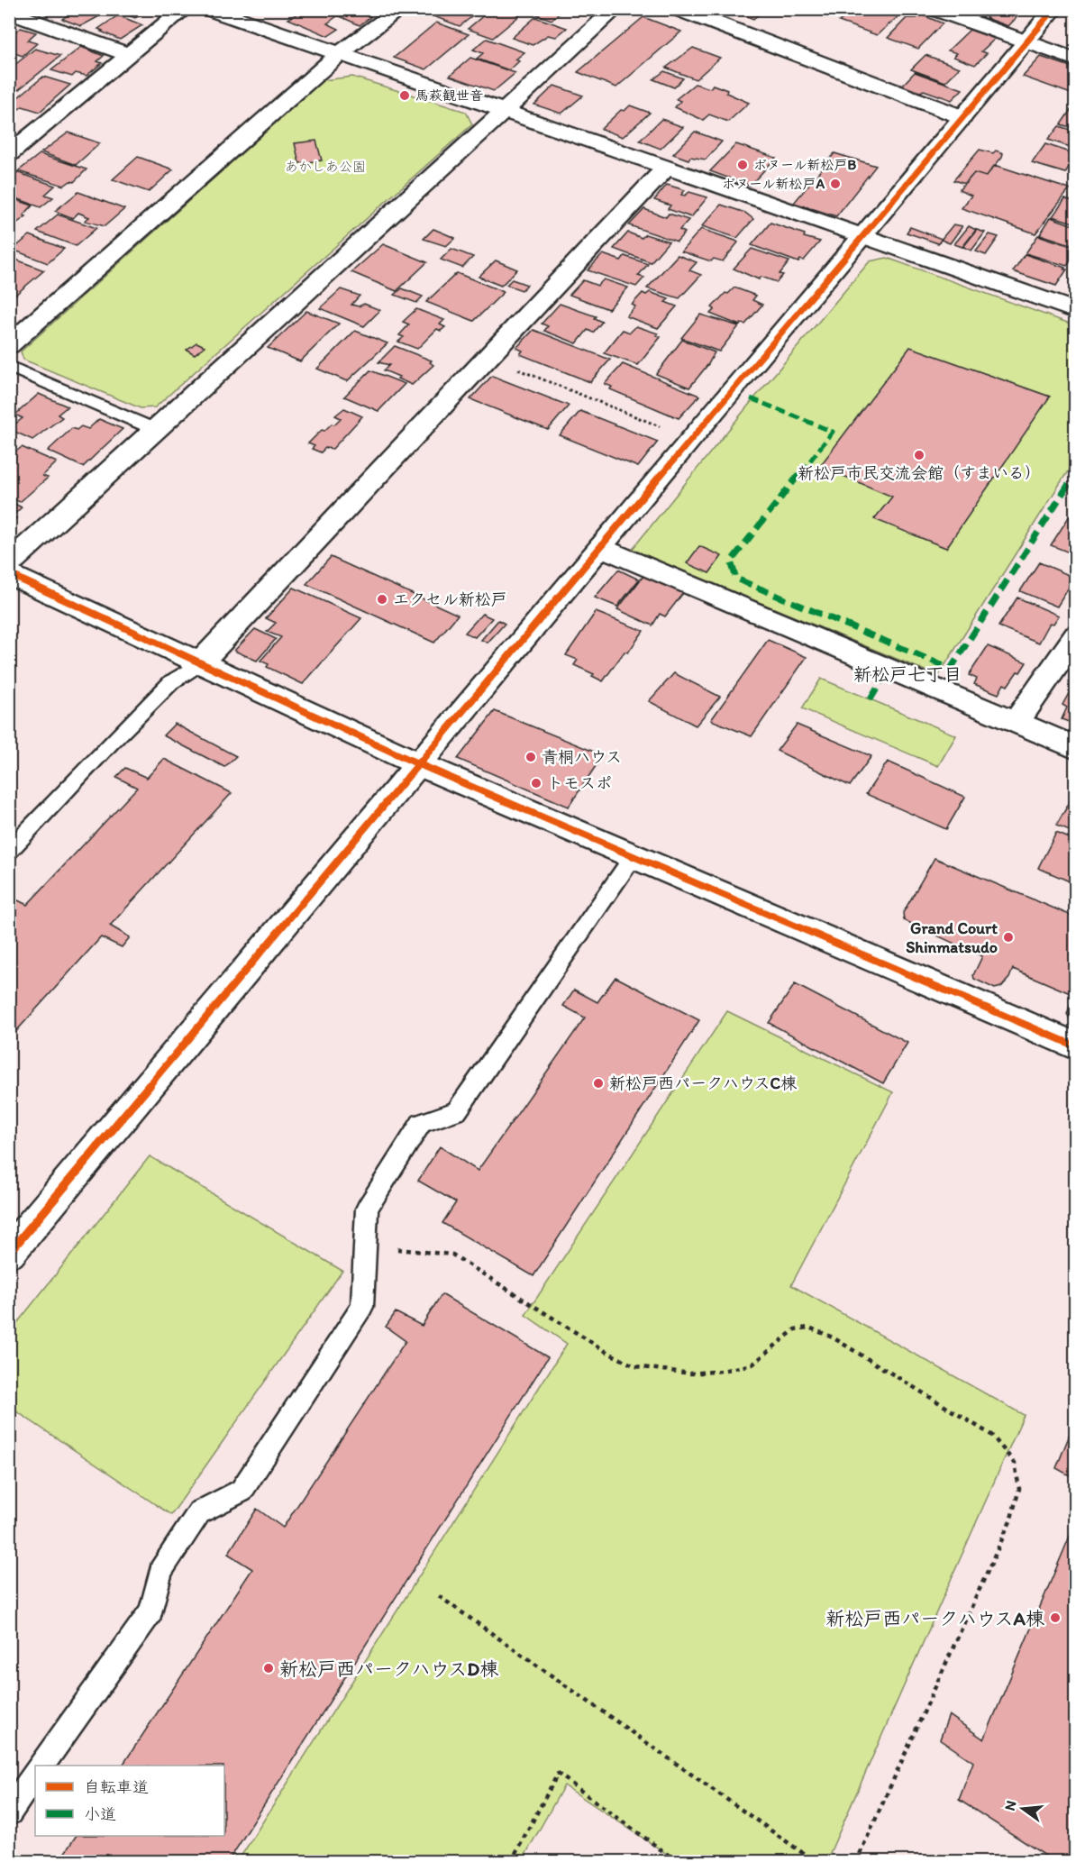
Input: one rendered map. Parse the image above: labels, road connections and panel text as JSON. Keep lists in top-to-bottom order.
{
  "districts": ["新松戸七丁目"],
  "parks": ["あかしあ公園"],
  "places": [
    "馬萩観世音",
    "ボヌール新松戸B",
    "ボヌール新松戸A",
    "新松戸市民交流会館（すまいる）",
    "エクセル新松戸",
    "青桐ハウス",
    "トモスポ",
    "Grand Court Shinmatsudo",
    "新松戸西パークハウスC棟",
    "新松戸西パークハウスA棟",
    "新松戸西パークハウスD棟"
  ],
  "legend": ["自転車道", "小道"],
  "north": "left"
}
